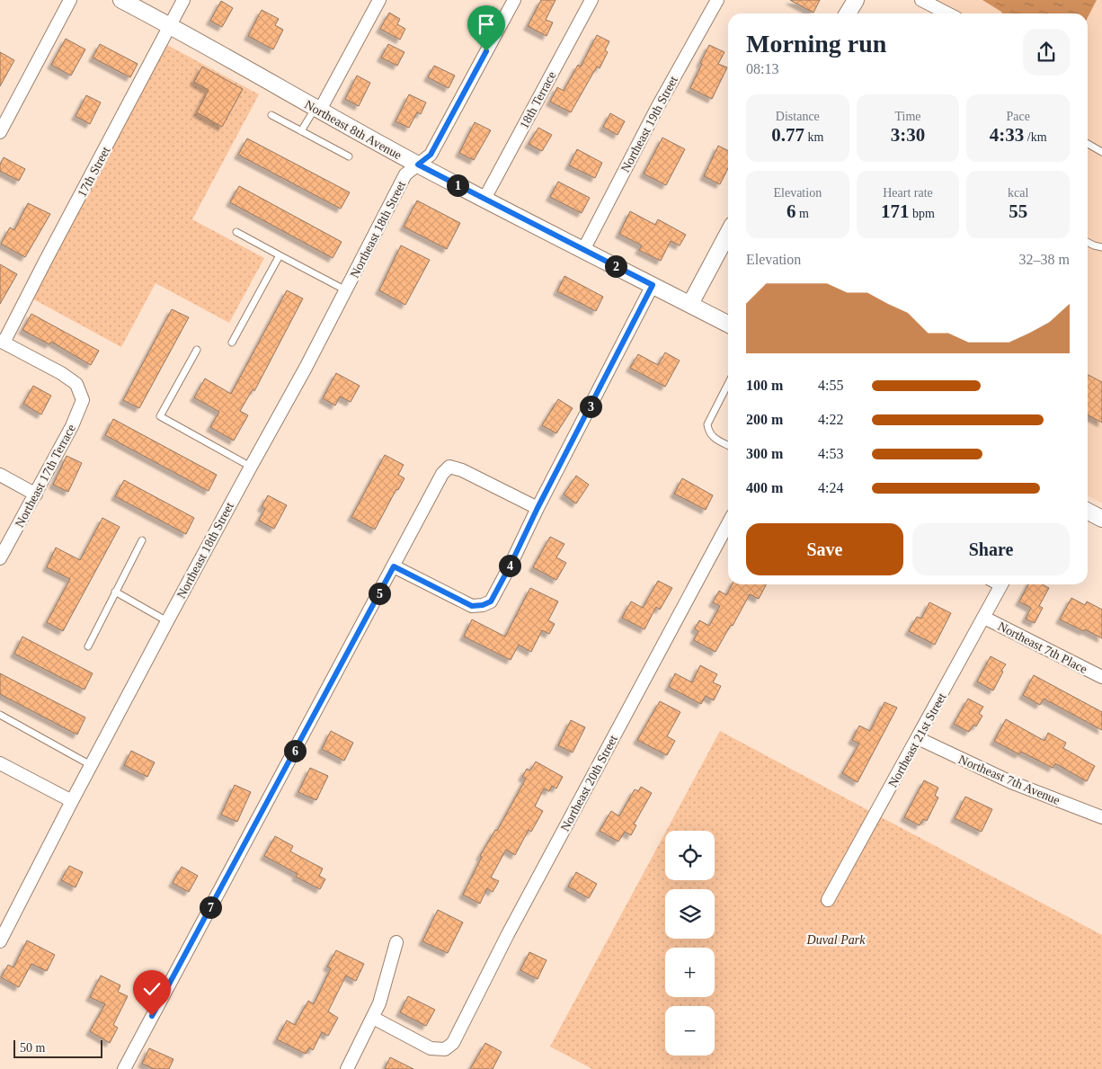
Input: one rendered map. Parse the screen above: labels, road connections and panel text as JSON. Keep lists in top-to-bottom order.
{
  "streets": {
    "street": [
      "18th Terrace",
      "Northeast 19th Street",
      "Northeast 8th Avenue",
      "17th Street",
      "Northeast 18th Street",
      "Northeast 17th Terrace",
      "Northeast 7th Place",
      "Northeast 21st Street",
      "Northeast 7th Avenue",
      "Northeast 20th Street"
    ]
  },
  "crossings": [
    ["18th Terrace", "Northeast 8th Avenue"],
    ["Northeast 19th Street", "Northeast 8th Avenue"],
    ["Northeast 8th Avenue", "17th Street"],
    ["Northeast 8th Avenue", "Northeast 18th Street"],
    ["17th Street", "Northeast 17th Terrace"],
    ["Northeast 7th Place", "Northeast 21st Street"],
    ["Northeast 21st Street", "Northeast 7th Avenue"]
  ],
  "parks": ["Duval Park"],
  "scale_bar": "50 m",
  "page": {
    "heading": ["Morning run", "08:13"],
    "stats": [
      ["Distance", "0.77 km"],
      ["Time", "3:30"],
      ["Pace", "4:33 /km"],
      ["Elevation", "6 m"],
      ["Heart rate", "171 bpm"],
      ["kcal", "55"]
    ],
    "pins": [
      "1",
      "2",
      "3",
      "4",
      "5",
      "6",
      "7"
    ],
    "chart": ["Elevation", "32–38 m"],
    "list": [
      {
        "name": "100 m",
        "note": "4:55"
      },
      {
        "name": "200 m",
        "note": "4:22"
      },
      {
        "name": "300 m",
        "note": "4:53"
      },
      {
        "name": "400 m",
        "note": "4:24"
      }
    ],
    "buttons": ["Save", "Share"],
    "map_buttons": ["+", "−"],
    "scale": "50 m"
  }
}
